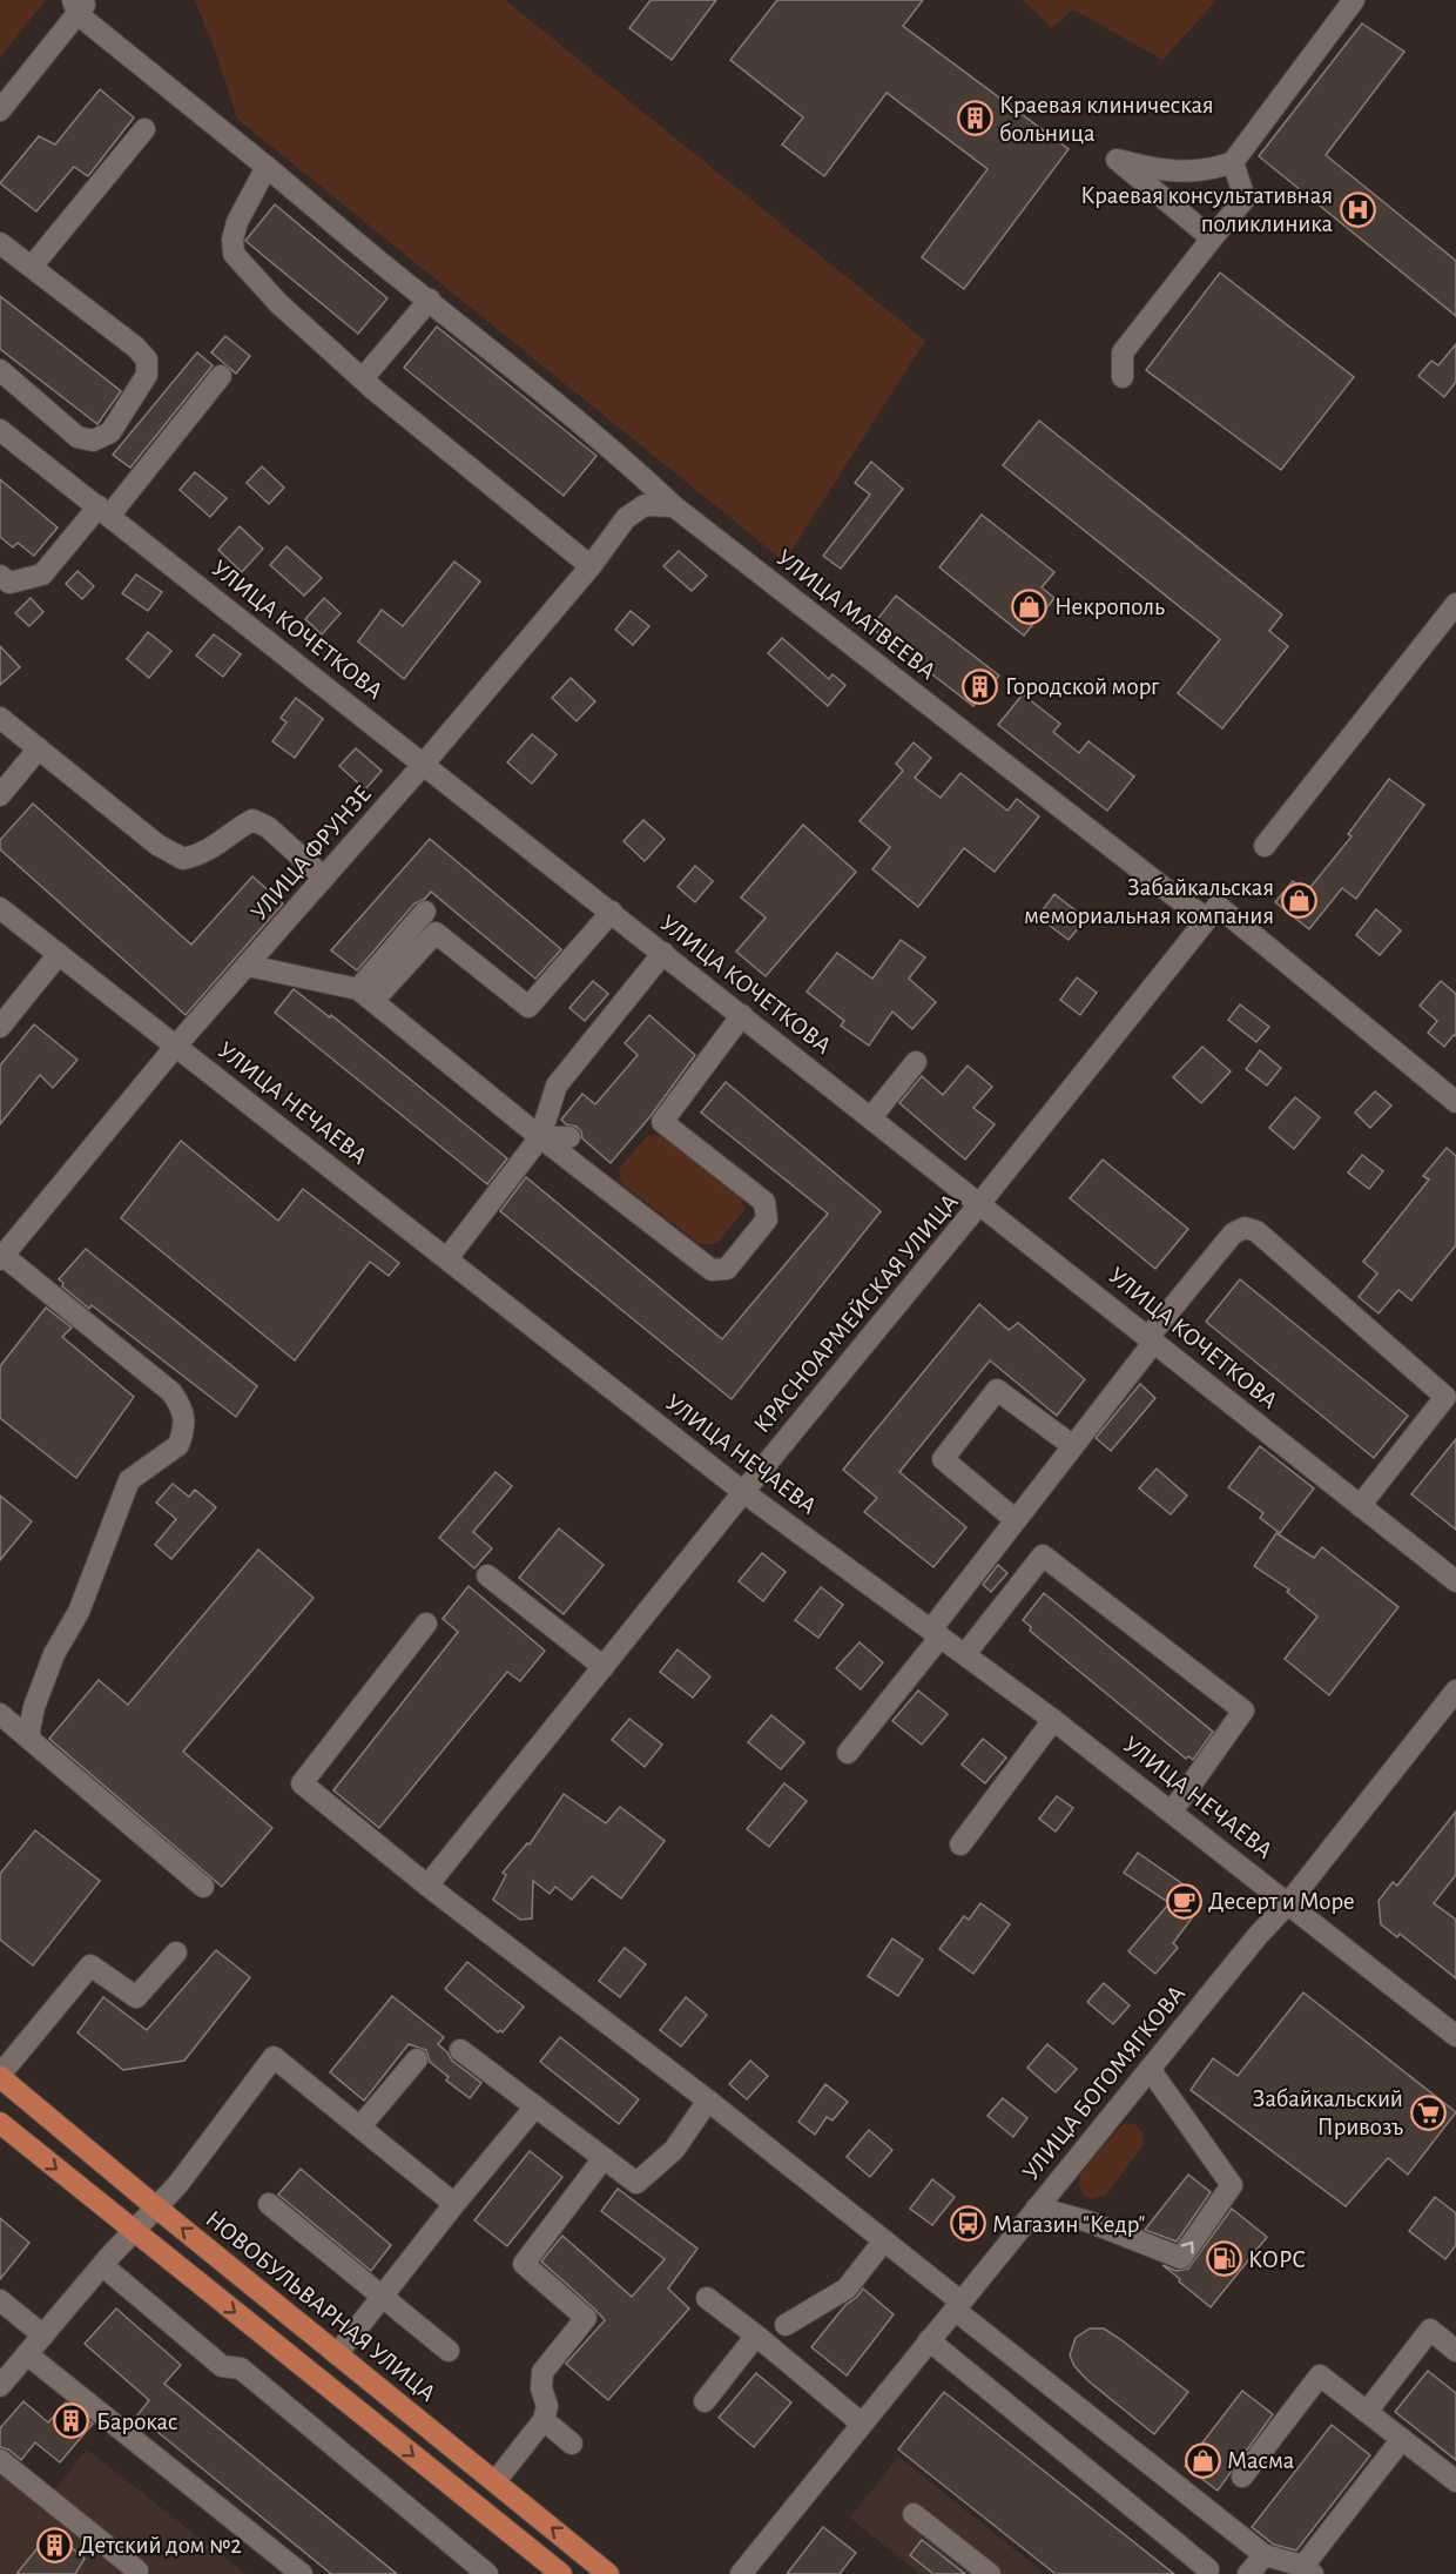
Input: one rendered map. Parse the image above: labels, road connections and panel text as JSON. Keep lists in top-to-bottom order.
{
  "streets": {
    "main road": ["НОВОБУЛЬВАРНАЯ УЛИЦА"],
    "street": [
      "УЛИЦА МАТВЕЕВА",
      "УЛИЦА КОЧЕТКОВА",
      "УЛИЦА ФРУНЗЕ",
      "УЛИЦА НЕЧАЕВА",
      "КРАСНОАРМЕЙСКАЯ УЛИЦА",
      "УЛИЦА БОГОМЯГКОВА"
    ]
  },
  "crossings": [
    ["УЛИЦА МАТВЕЕВА", "УЛИЦА ФРУНЗЕ"],
    ["УЛИЦА МАТВЕЕВА", "КРАСНОАРМЕЙСКАЯ УЛИЦА"],
    ["УЛИЦА КОЧЕТКОВА", "УЛИЦА ФРУНЗЕ"],
    ["УЛИЦА КОЧЕТКОВА", "КРАСНОАРМЕЙСКАЯ УЛИЦА"],
    ["УЛИЦА ФРУНЗЕ", "УЛИЦА НЕЧАЕВА"],
    ["УЛИЦА НЕЧАЕВА", "КРАСНОАРМЕЙСКАЯ УЛИЦА"],
    ["УЛИЦА НЕЧАЕВА", "УЛИЦА БОГОМЯГКОВА"]
  ],
  "places": {
    "building": [
      "Краевая клиническая больница",
      "Городской морг",
      "Барокас",
      "Детский дом №2"
    ],
    "hospital": ["Краевая консультативная поликлиника"],
    "shop": ["Некрополь", "Забайкальская мемориальная компания", "Масма"],
    "cafe": ["Десерт и Море"],
    "supermarket": ["Забайкальский Привозъ"],
    "bus stop": ["Магазин \"Кедр\""],
    "fuel station": ["КОРС"]
  }
}
